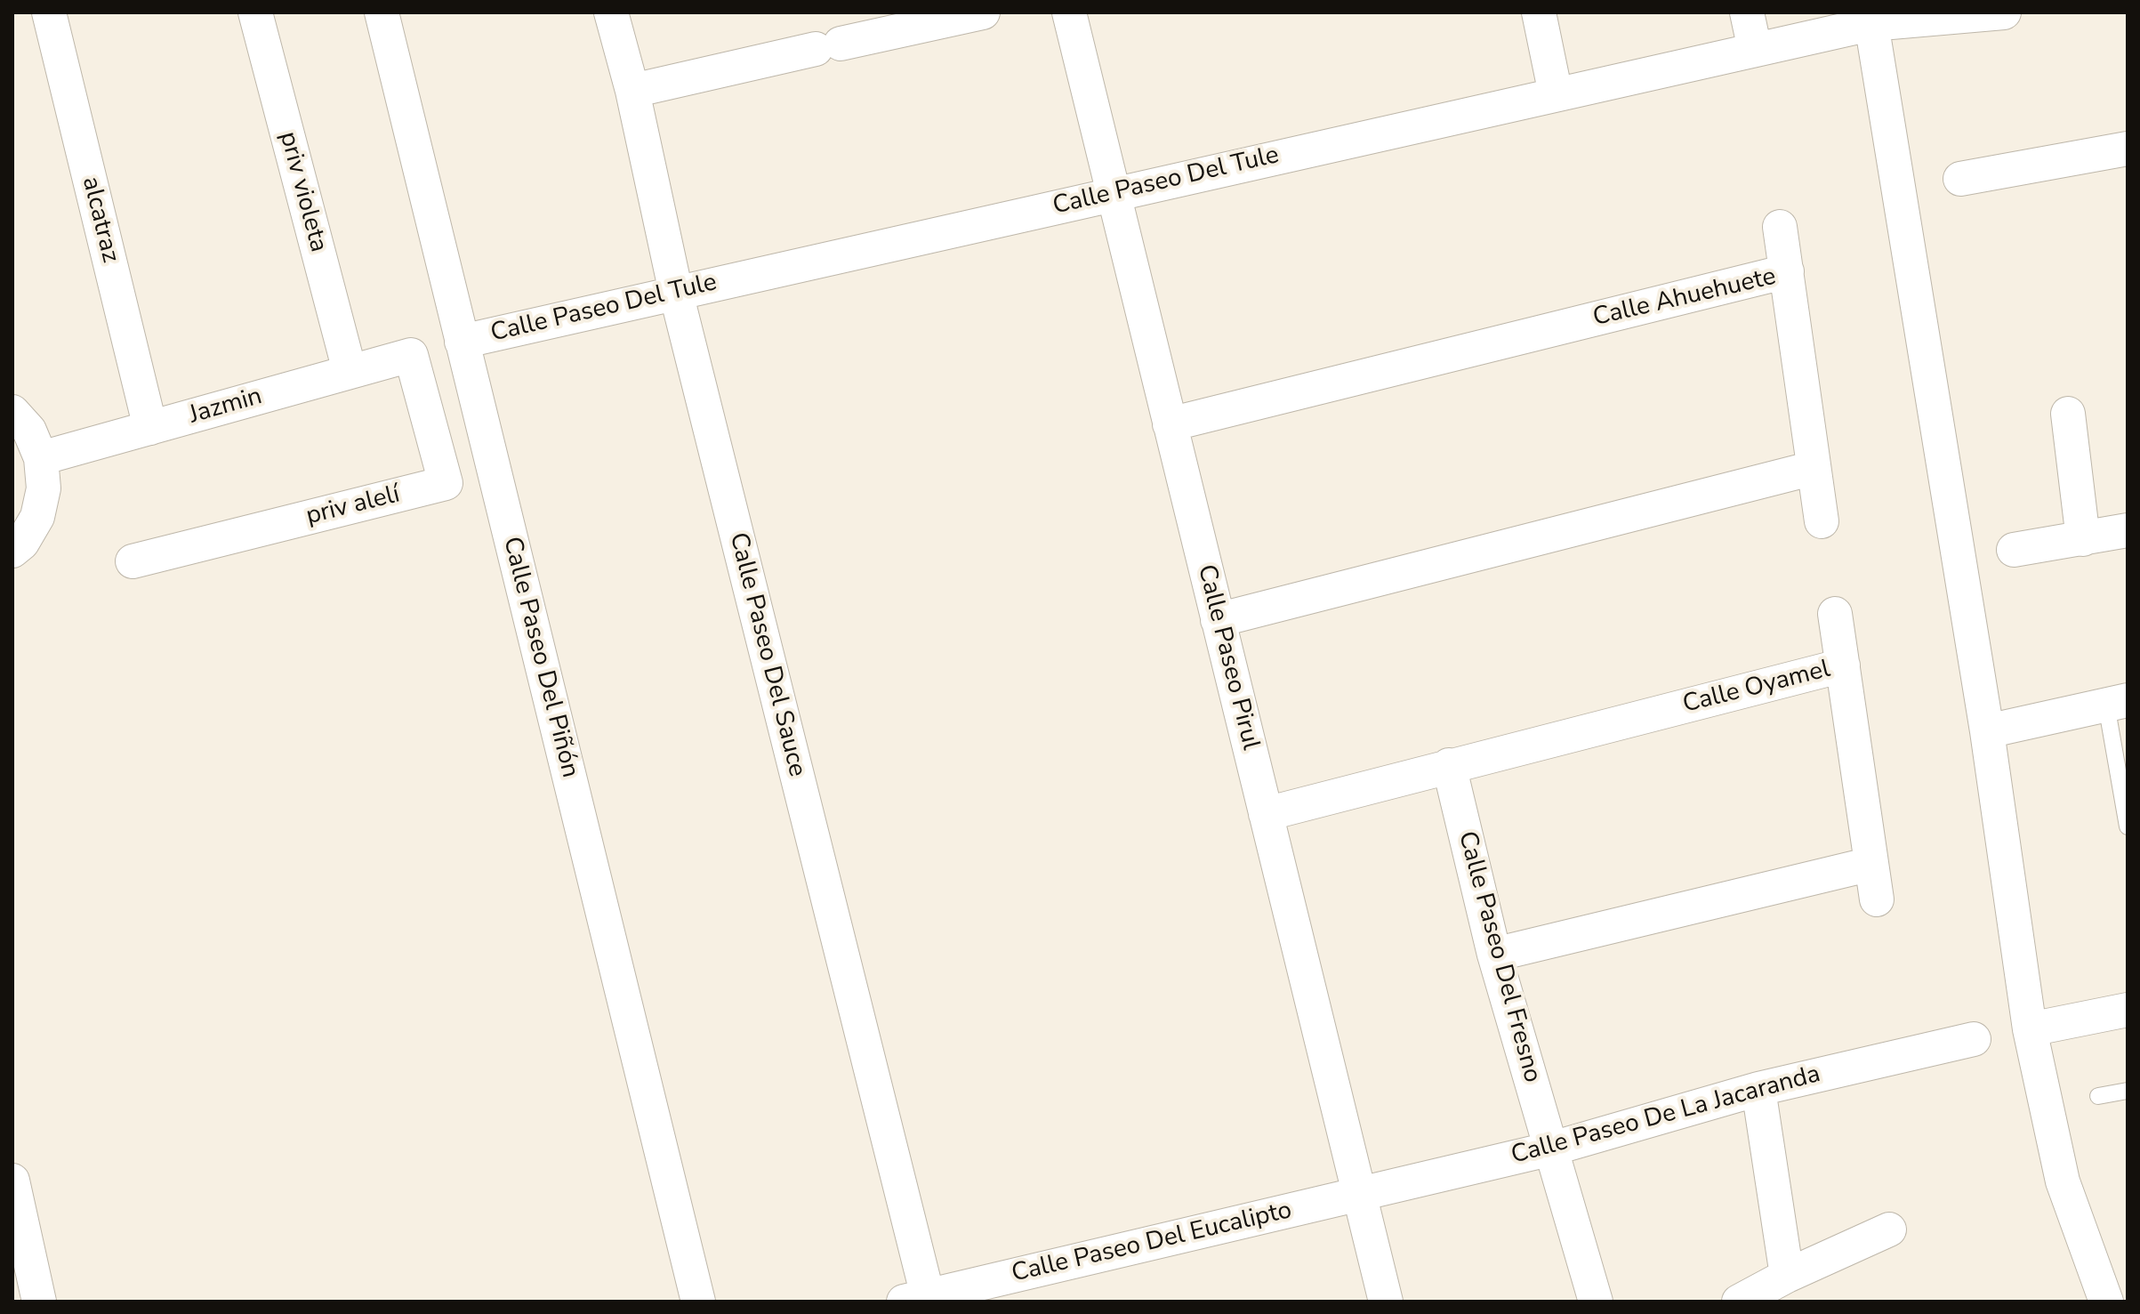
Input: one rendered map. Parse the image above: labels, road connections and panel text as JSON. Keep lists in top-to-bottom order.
{
  "streets": {
    "street": [
      "Calle Paseo Del Tule",
      "priv violeta",
      "alcatraz",
      "Calle Ahuehuete",
      "Jazmin",
      "priv alelí",
      "Calle Paseo Del Sauce",
      "Calle Paseo Del Piñón",
      "Calle Paseo Pirul",
      "Calle Oyamel",
      "Calle Paseo Del Fresno",
      "Calle Paseo De La Jacaranda",
      "Calle Paseo Del Eucalipto"
    ]
  },
  "crossings": [
    ["Calle Paseo Del Tule", "Calle Paseo Del Sauce"],
    ["Calle Paseo Del Tule", "Calle Paseo Del Piñón"],
    ["Calle Paseo Del Tule", "Calle Paseo Pirul"],
    ["priv violeta", "Jazmin"],
    ["alcatraz", "Jazmin"],
    ["Calle Ahuehuete", "Calle Paseo Pirul"],
    ["Jazmin", "priv alelí"],
    ["Calle Paseo Del Sauce", "Calle Paseo Del Eucalipto"],
    ["Calle Paseo Pirul", "Calle Oyamel"],
    ["Calle Paseo Pirul", "Calle Paseo De La Jacaranda"],
    ["Calle Paseo Pirul", "Calle Paseo Del Eucalipto"],
    ["Calle Oyamel", "Calle Paseo Del Fresno"],
    ["Calle Paseo Del Fresno", "Calle Paseo De La Jacaranda"],
    ["Calle Paseo De La Jacaranda", "Calle Paseo Del Eucalipto"]
  ]
}
